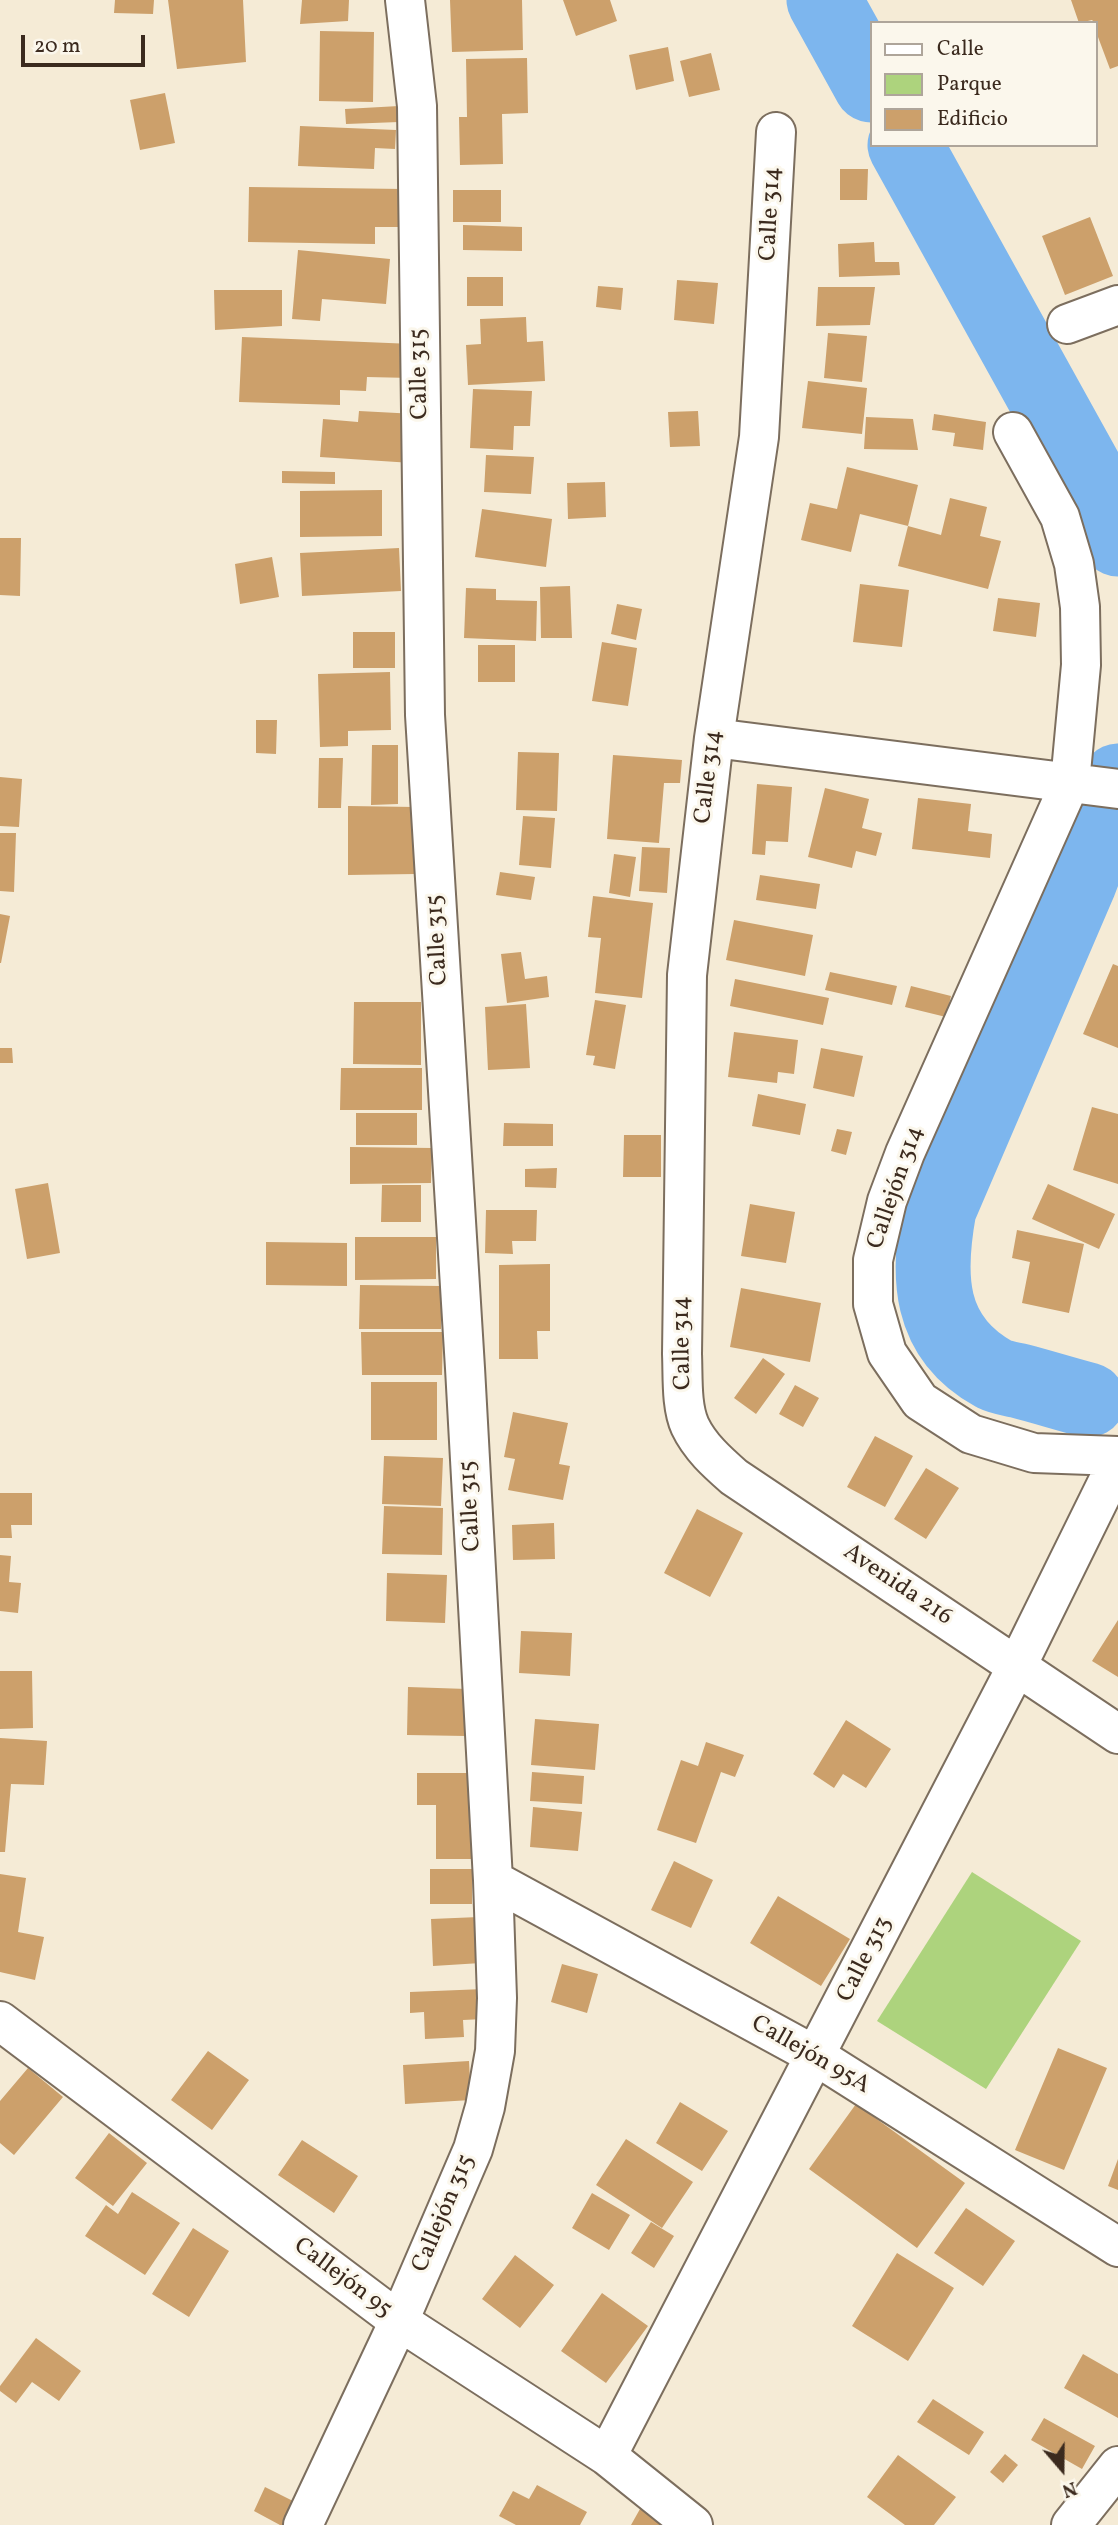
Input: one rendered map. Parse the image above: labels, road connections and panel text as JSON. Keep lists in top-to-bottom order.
{
  "streets": {
    "street": [
      "Calle 314",
      "Calle 315",
      "Callejón 314",
      "Avenida 216",
      "Calle 313",
      "Callejón 95A",
      "Callejón 315",
      "Callejón 95"
    ]
  },
  "crossings": [
    ["Calle 314", "Avenida 216"],
    ["Calle 315", "Callejón 95A"],
    ["Calle 315", "Callejón 315"],
    ["Callejón 314", "Calle 313"],
    ["Avenida 216", "Calle 313"],
    ["Calle 313", "Callejón 95A"],
    ["Calle 313", "Callejón 95"],
    ["Callejón 95A", "Callejón 315"],
    ["Callejón 315", "Callejón 95"]
  ],
  "legend": ["Calle", "Parque", "Edificio"],
  "scale_bar": "20 m",
  "north": "bottom"
}
